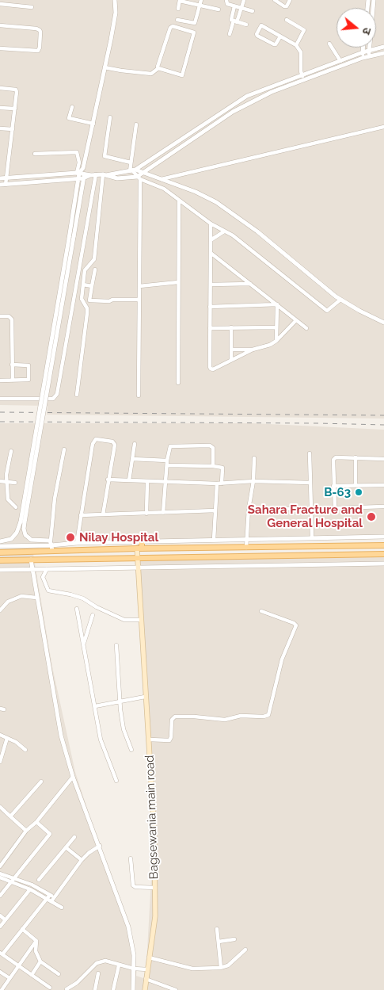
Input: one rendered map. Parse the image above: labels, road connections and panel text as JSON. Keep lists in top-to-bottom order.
{
  "streets": {
    "main road": ["Bagsewania main road"]
  },
  "places": ["B-63", "Sahara Fracture and General Hospital", "Nilay Hospital"],
  "north": "right"
}
